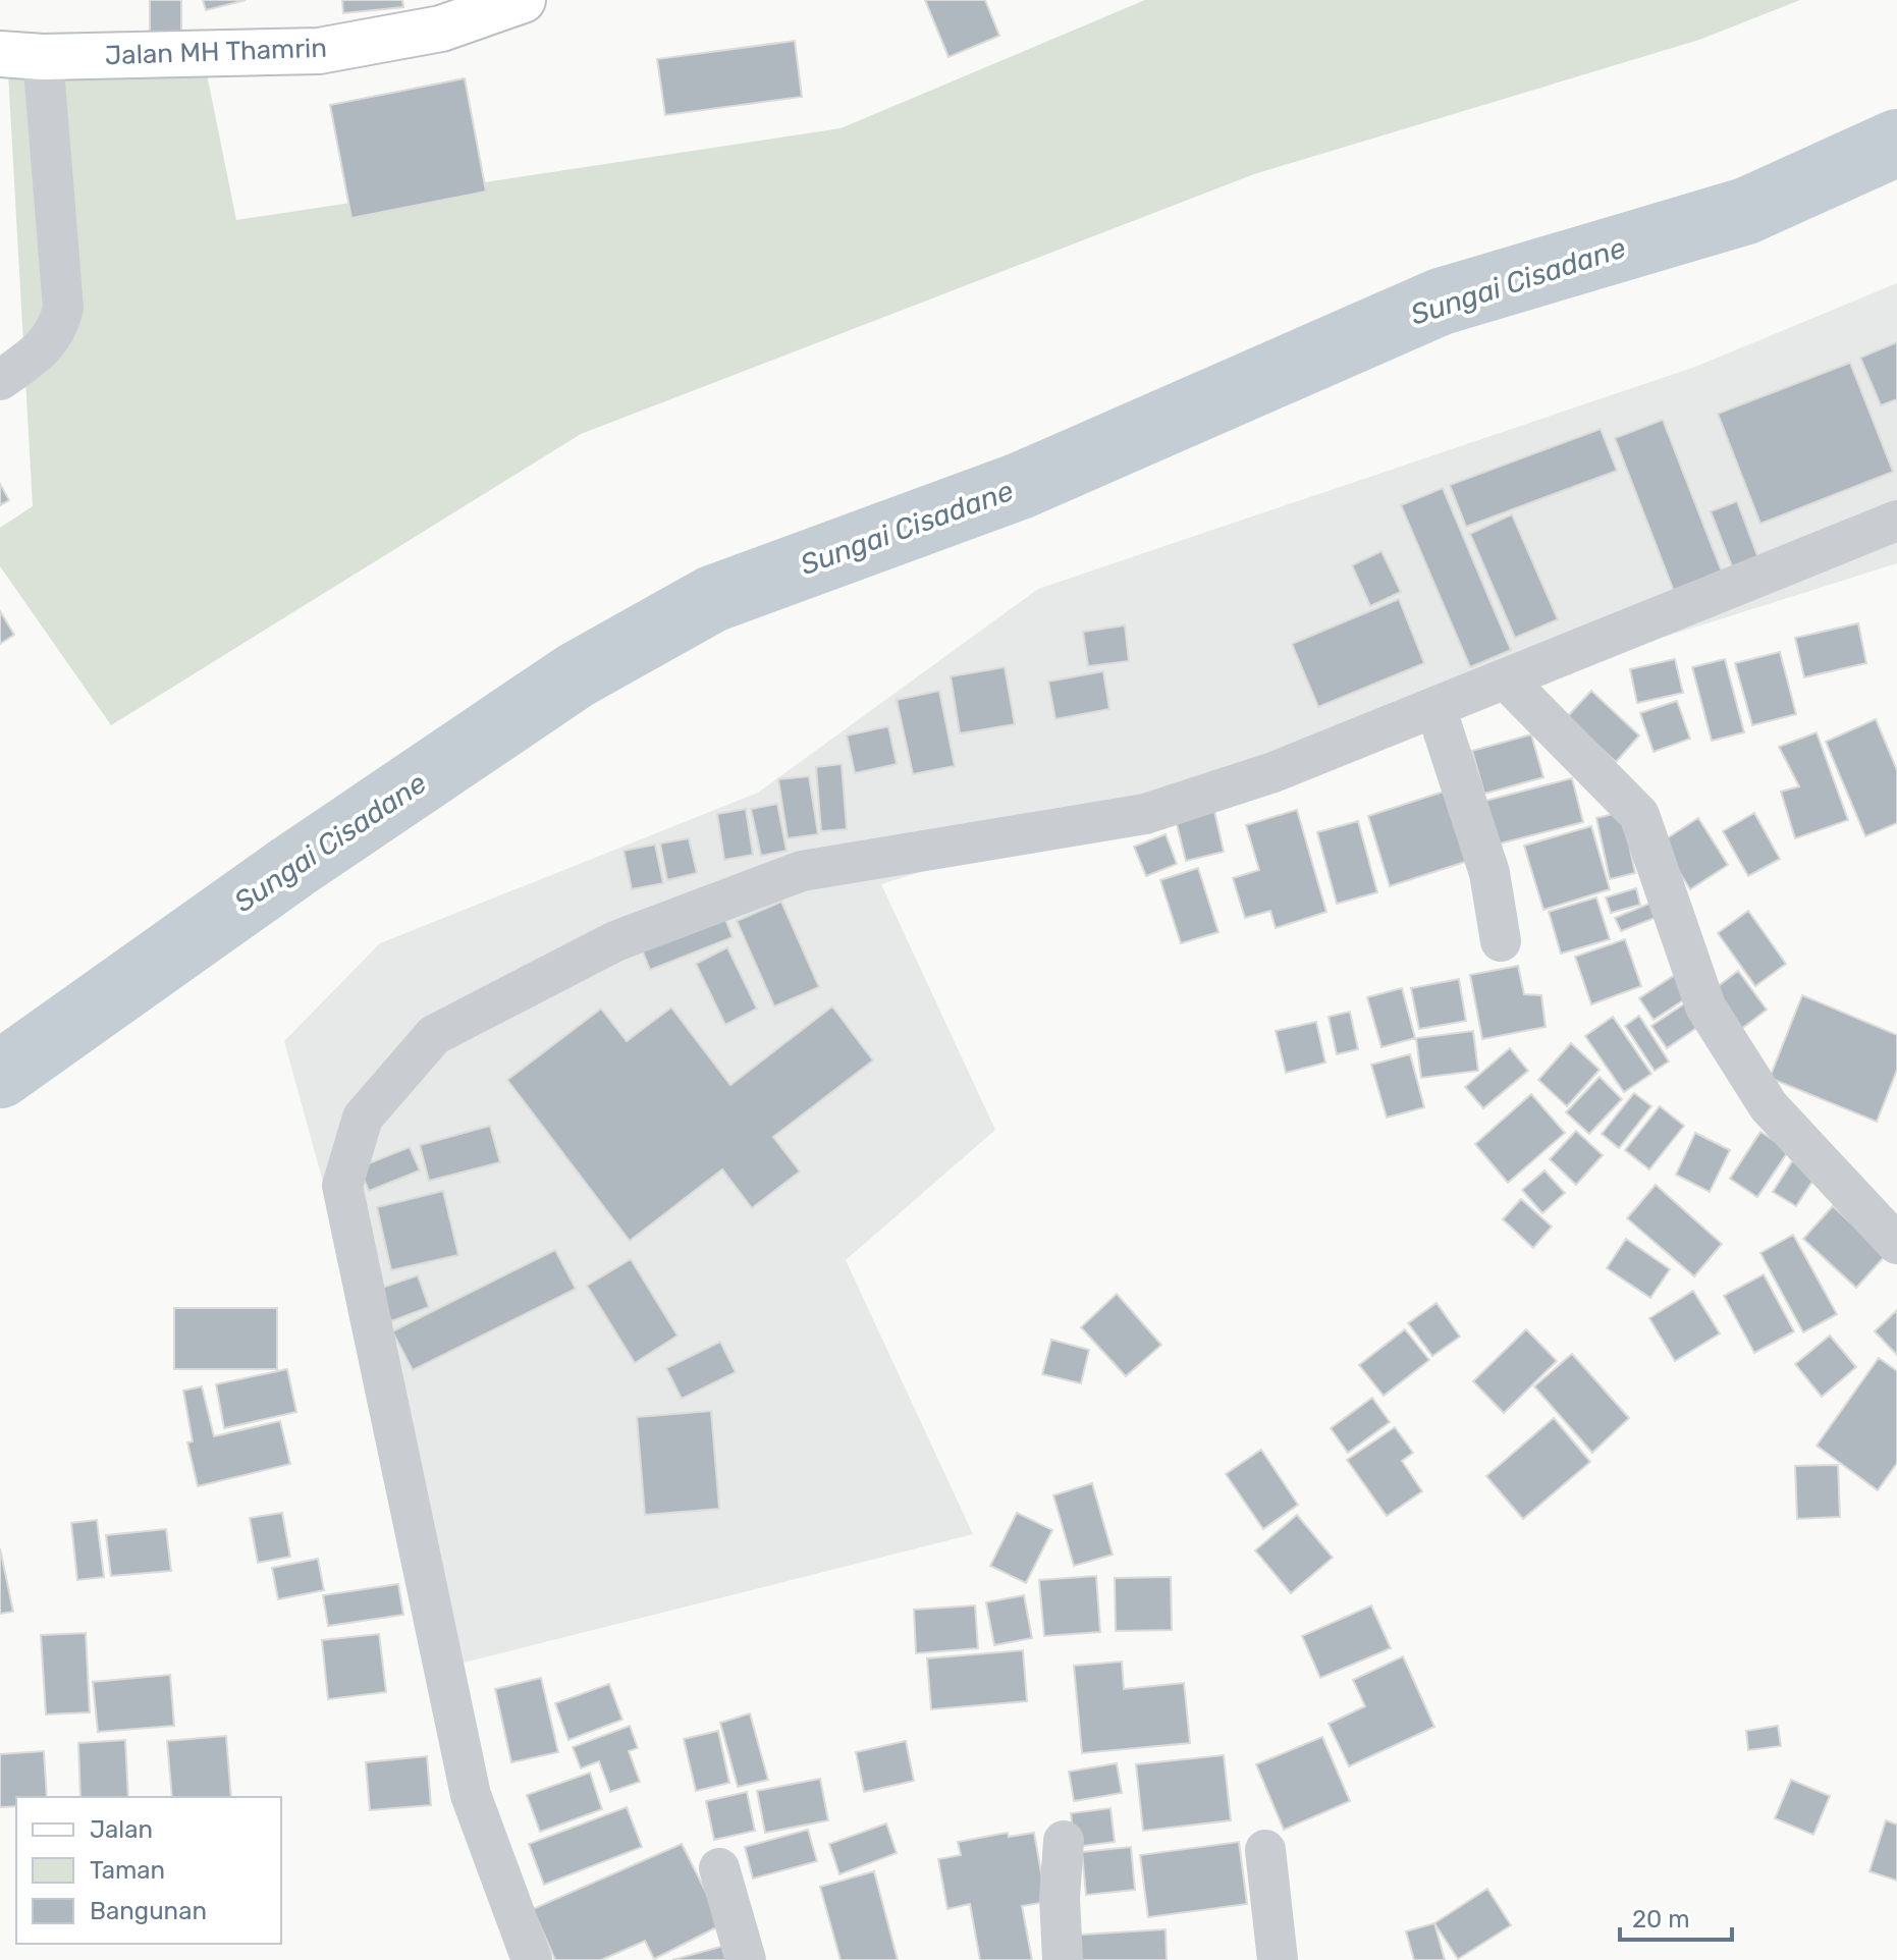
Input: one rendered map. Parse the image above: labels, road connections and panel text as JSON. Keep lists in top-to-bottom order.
{
  "streets": {
    "street": ["Jalan MH Thamrin"]
  },
  "water": ["Sungai Cisadane"],
  "legend": ["Jalan", "Taman", "Bangunan"],
  "scale_bar": "20 m"
}
